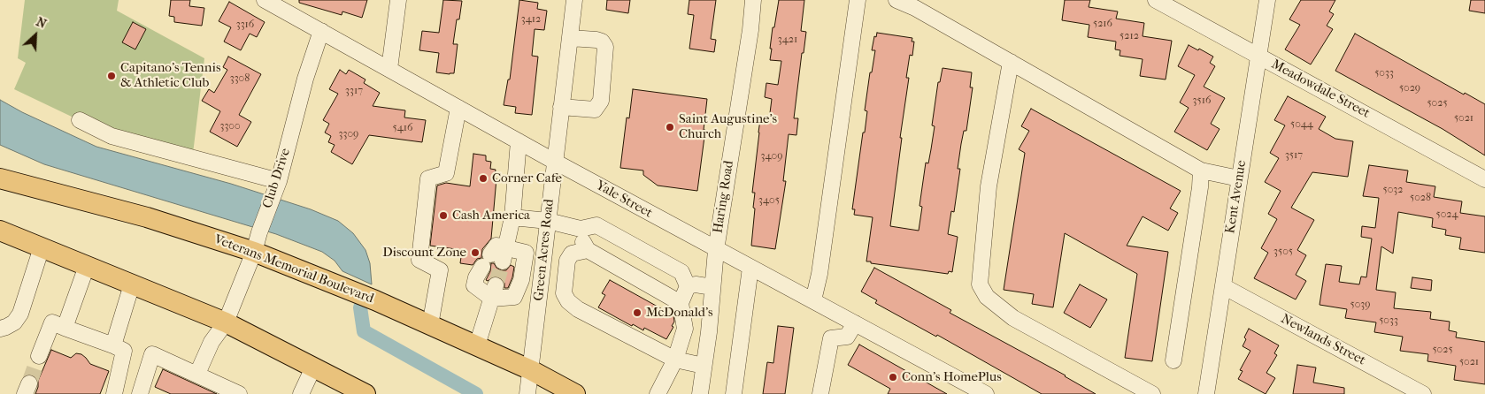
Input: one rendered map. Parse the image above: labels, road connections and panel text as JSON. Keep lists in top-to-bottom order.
{
  "streets": {
    "main road": ["Veterans Memorial Boulevard"],
    "street": [
      "Meadowdale Street",
      "Club Drive",
      "Haring Road",
      "Kent Avenue",
      "Yale Street",
      "Green Acres Road",
      "Newlands Street"
    ]
  },
  "crossings": [
    ["Meadowdale Street", "Kent Avenue"],
    ["Club Drive", "Yale Street"],
    ["Club Drive", "Veterans Memorial Boulevard"],
    ["Haring Road", "Yale Street"],
    ["Kent Avenue", "Newlands Street"],
    ["Yale Street", "Green Acres Road"],
    ["Green Acres Road", "Veterans Memorial Boulevard"]
  ],
  "places": [
    "Capitano's Tennis & Athletic Club",
    "Saint Augustine's Church",
    "Corner Cafe",
    "Cash America",
    "Discount Zone",
    "McDonald's",
    "Conn's HomePlus"
  ],
  "house_numbers": [
    "3412",
    "5216",
    "3316",
    "5212",
    "3421",
    "5033",
    "3308",
    "5029",
    "3317",
    "3516",
    "5025",
    "5021",
    "5044",
    "3300",
    "5416",
    "3309",
    "3517",
    "3409",
    "5032",
    "5028",
    "3405",
    "5024",
    "3505",
    "5039",
    "5033",
    "5025",
    "5021"
  ],
  "north": "top right"
}
